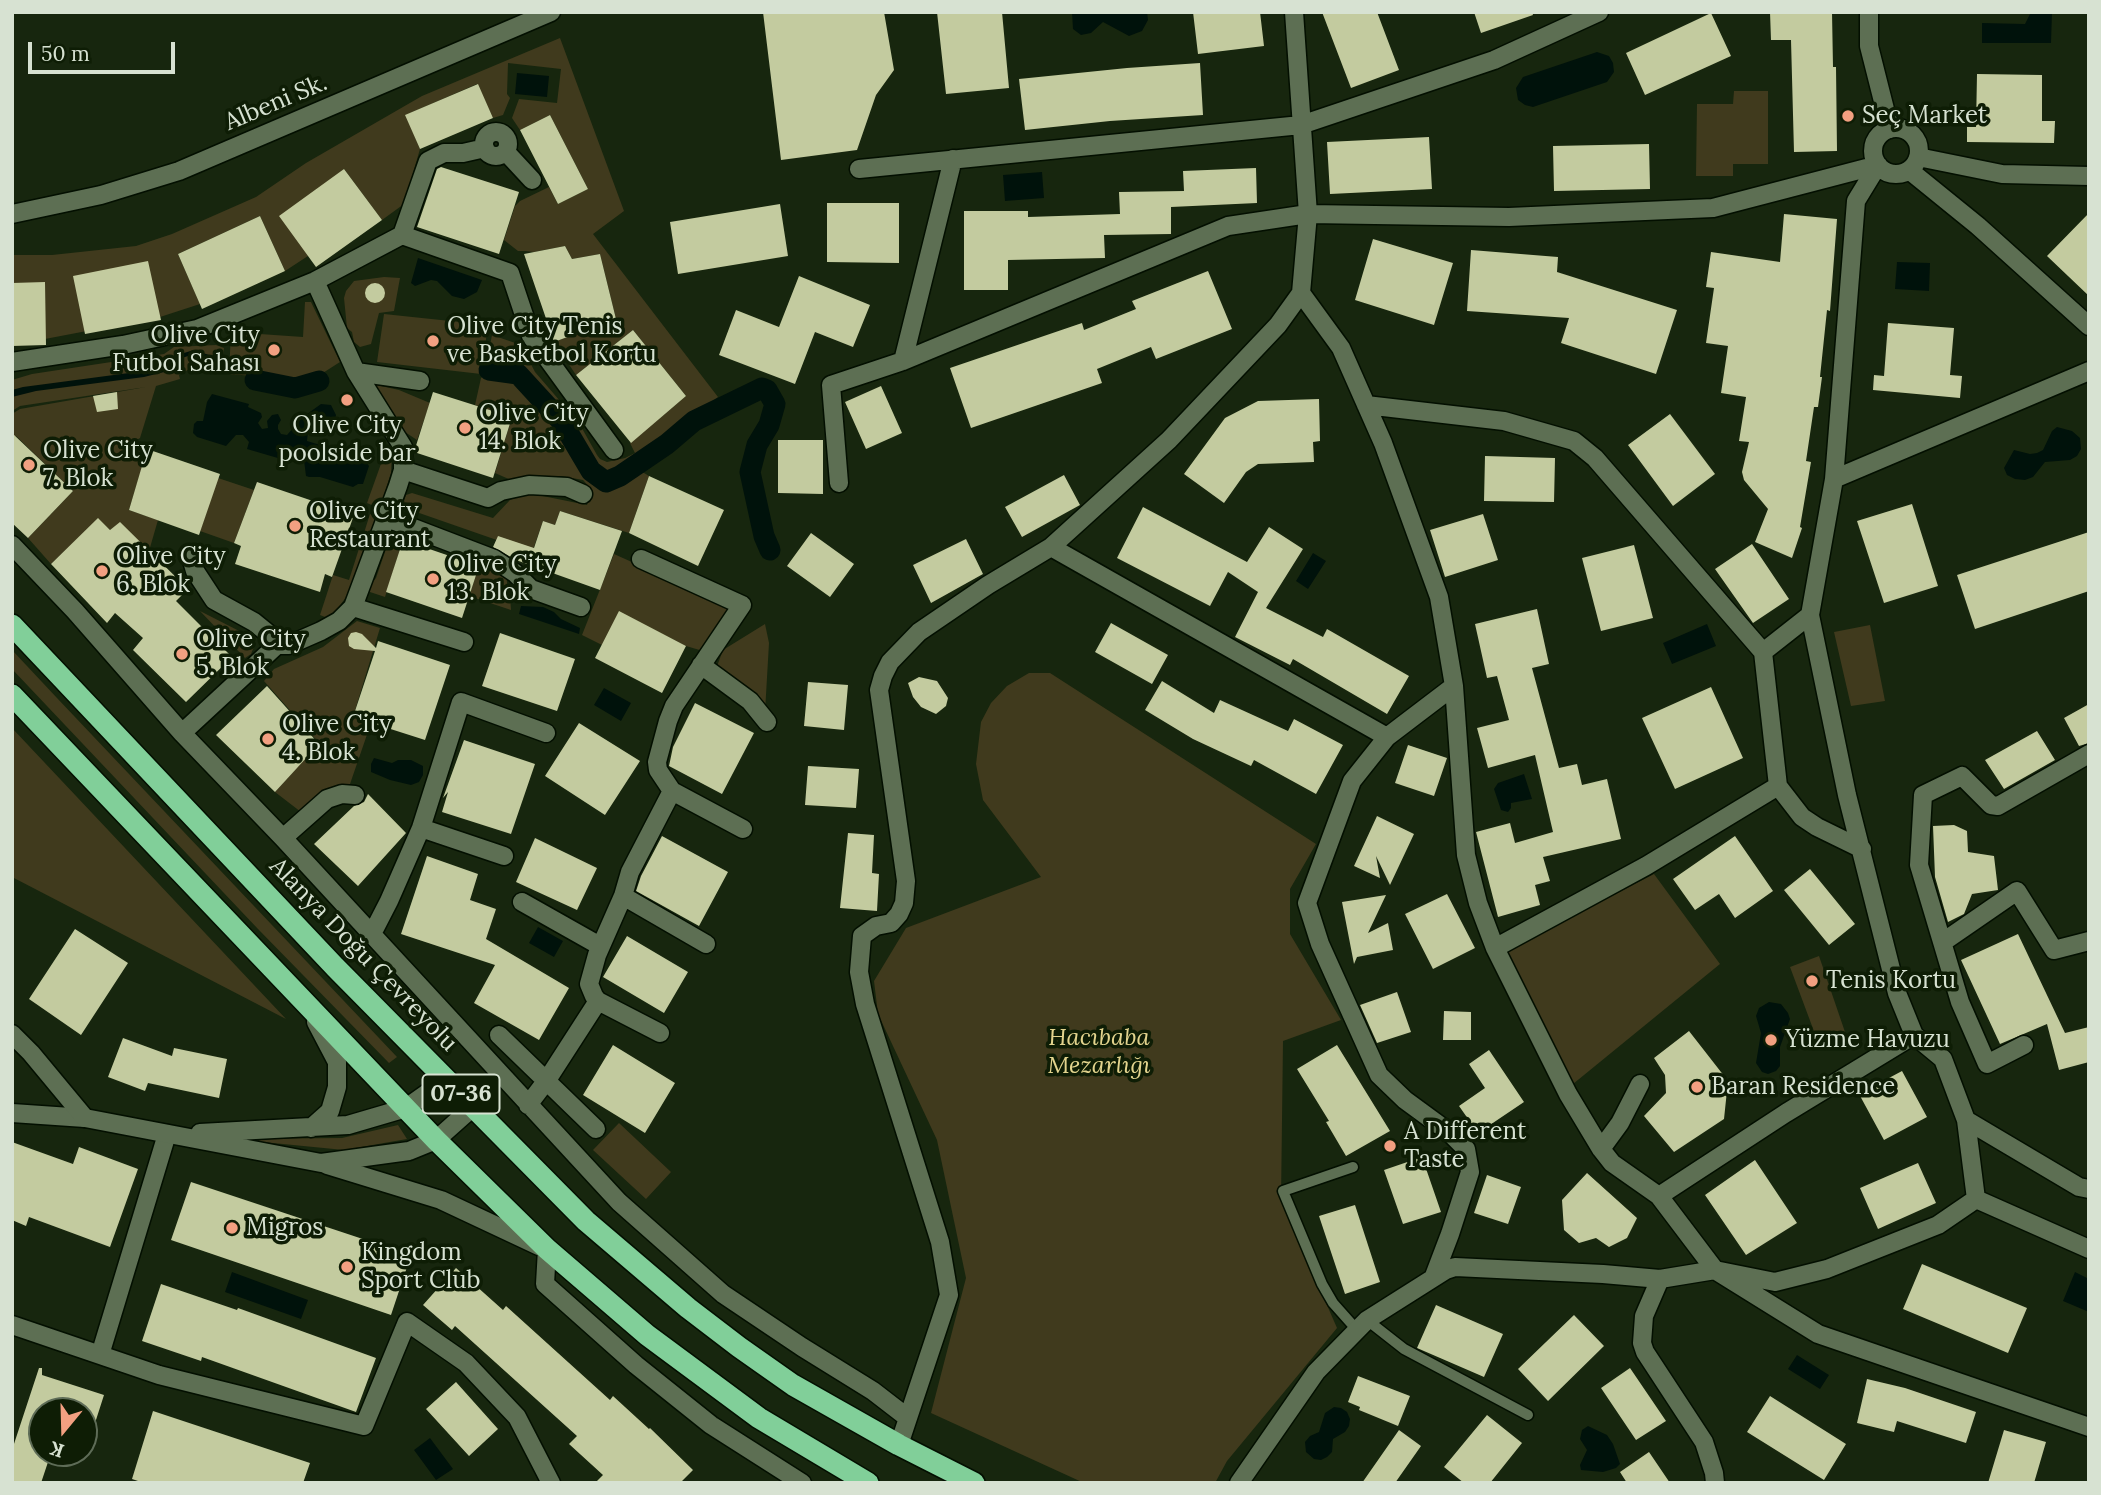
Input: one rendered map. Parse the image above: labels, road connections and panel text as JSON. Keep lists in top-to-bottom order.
{
  "streets": {
    "highway": ["Alanya Doğu Çevreyolu", "07-36"],
    "street": ["Albeni Sk."]
  },
  "parks": ["Hacıbaba Mezarlığı"],
  "places": [
    "Seç Market",
    "Olive City Tenis ve Basketbol Kortu",
    "Olive City Futbol Sahası",
    "Olive City poolside bar",
    "Olive City 14. Blok",
    "Olive City 7. Blok",
    "Olive City Restaurant",
    "Olive City 6. Blok",
    "Olive City 13. Blok",
    "Olive City 5. Blok",
    "Olive City 4. Blok",
    "Tenis Kortu",
    "Yüzme Havuzu",
    "Baran Residence",
    "A Different Taste",
    "Migros",
    "Kingdom Sport Club"
  ],
  "scale_bar": "50 m",
  "north": "bottom"
}
